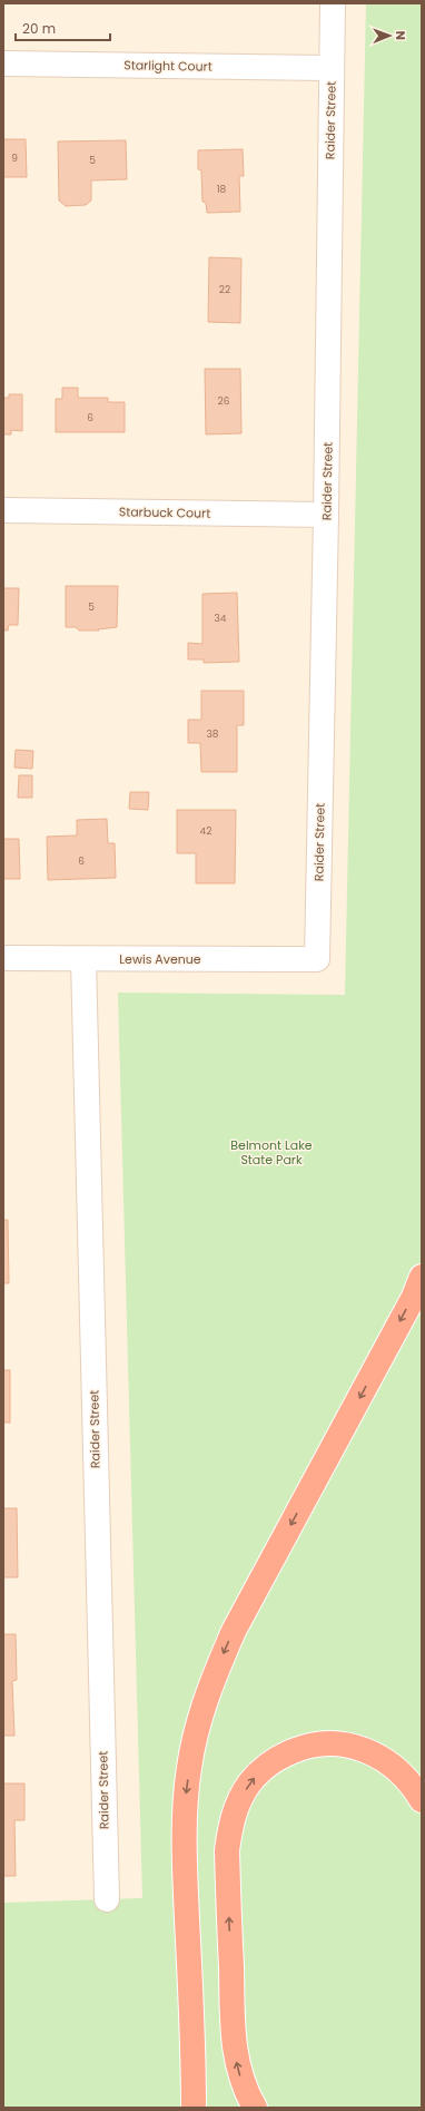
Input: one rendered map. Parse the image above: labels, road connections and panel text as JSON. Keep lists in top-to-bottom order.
{
  "streets": {
    "street": [
      "Starlight Court",
      "Raider Street",
      "Starbuck Court",
      "Lewis Avenue"
    ]
  },
  "crossings": [
    ["Starlight Court", "Raider Street"],
    ["Raider Street", "Starbuck Court"],
    ["Raider Street", "Lewis Avenue"]
  ],
  "parks": ["Belmont Lake State Park"],
  "house_numbers": [
    "9",
    "5",
    "18",
    "22",
    "26",
    "6",
    "5",
    "34",
    "38",
    "42",
    "6"
  ],
  "scale_bar": "20 m",
  "north": "right"
}
